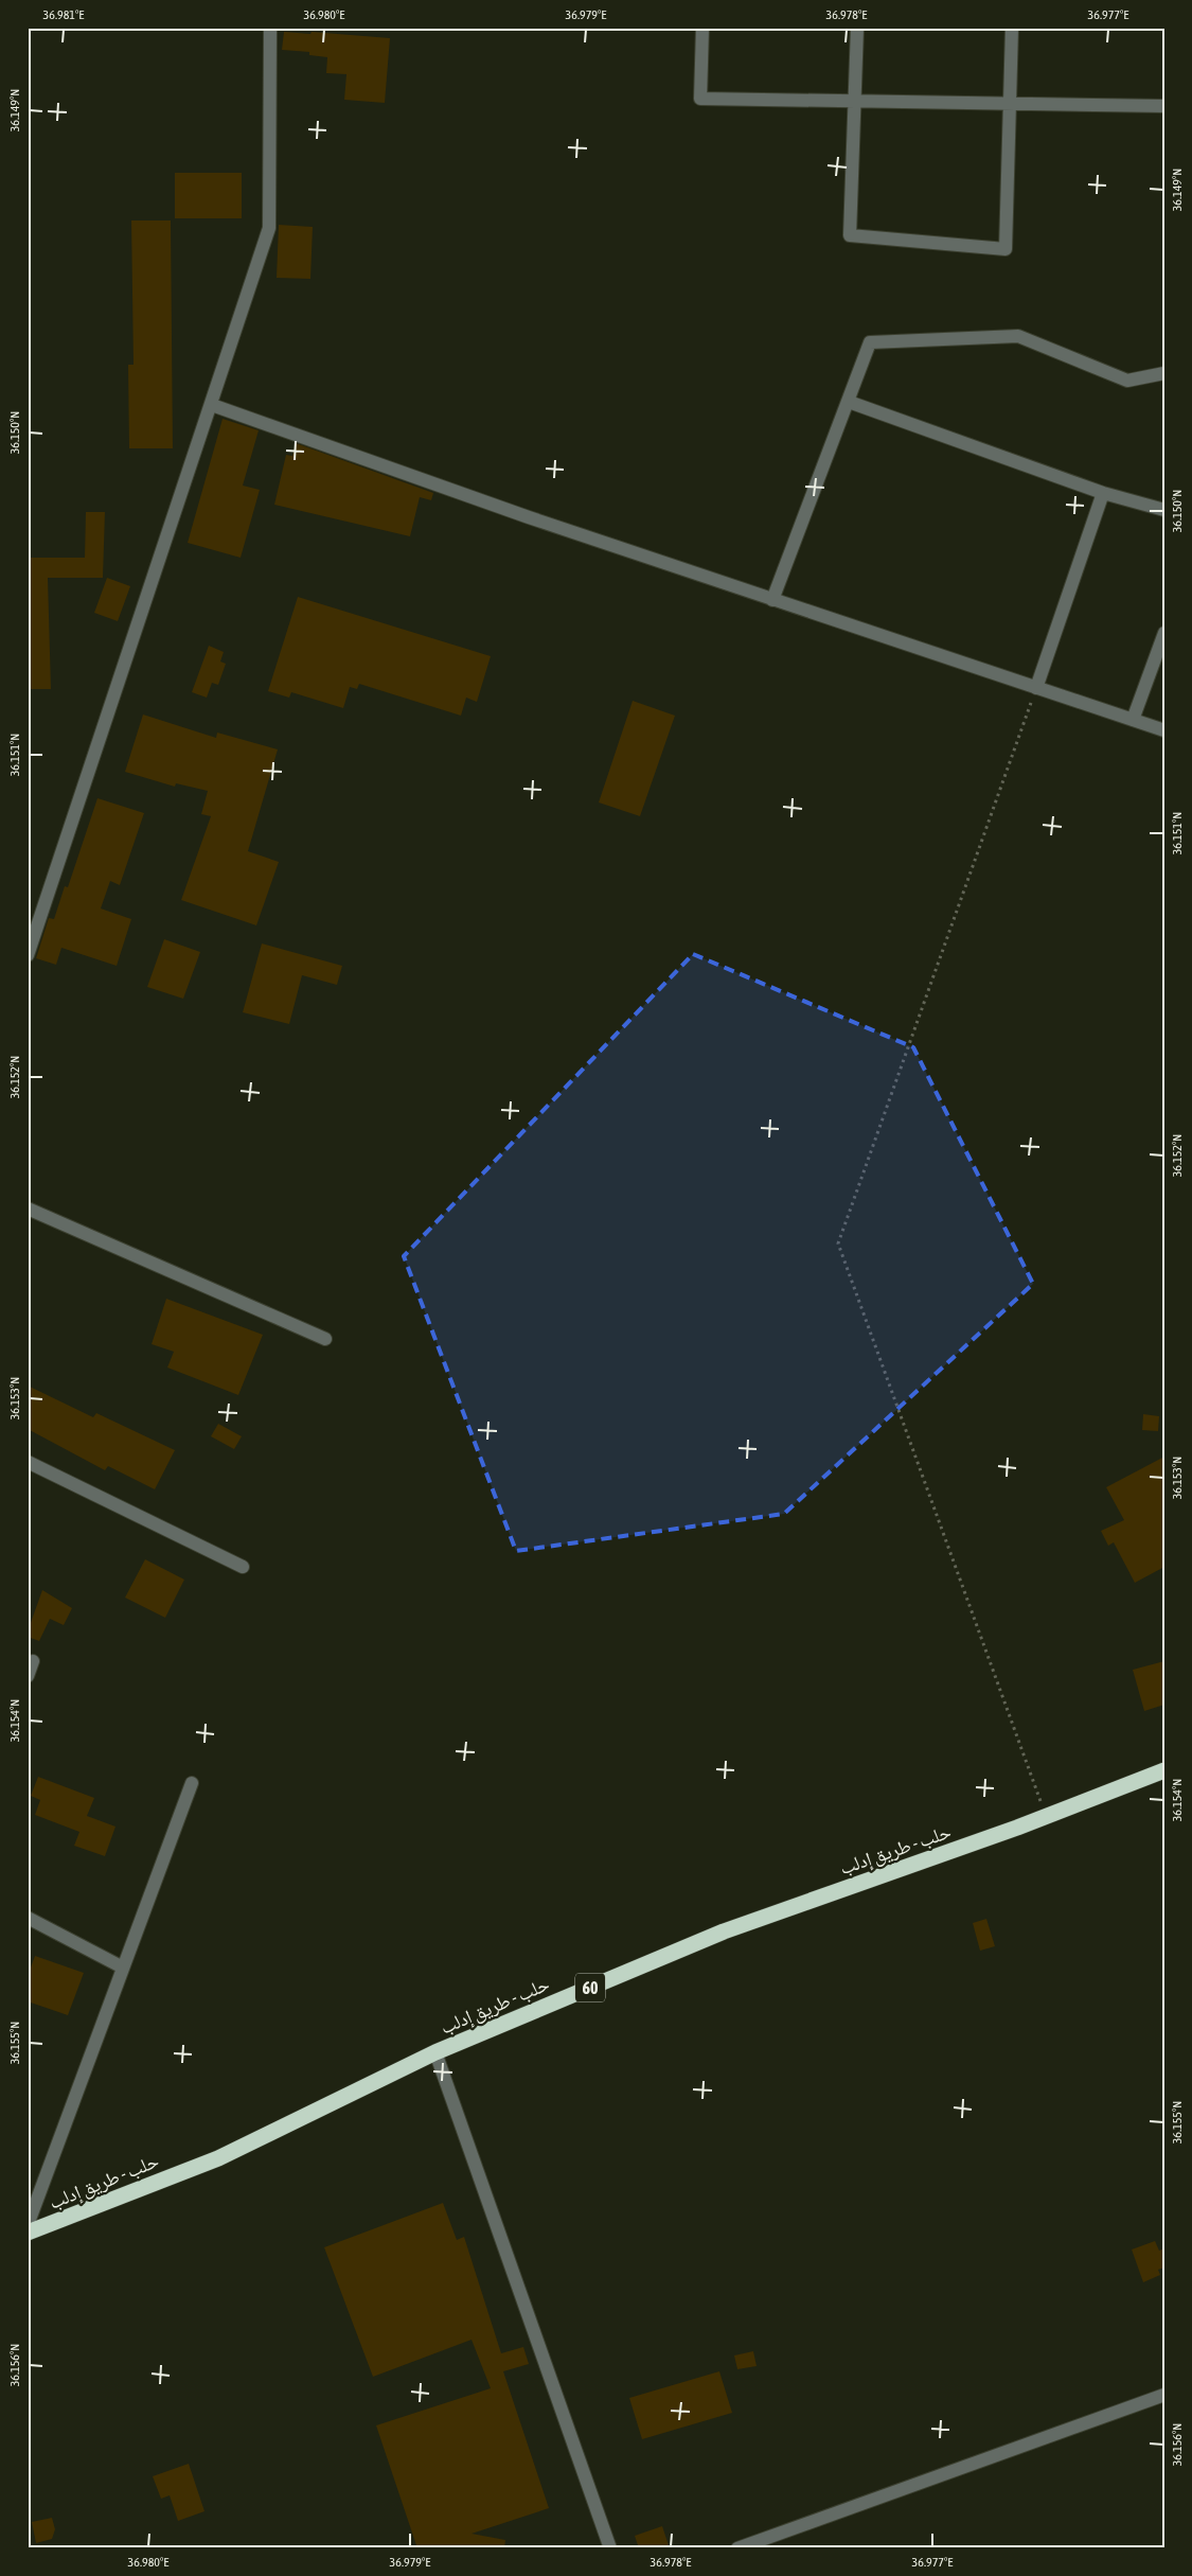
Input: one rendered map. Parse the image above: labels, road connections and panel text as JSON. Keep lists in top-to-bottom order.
{
  "streets": {
    "highway": ["حلب - طريق إدلب", "60"]
  },
  "coordinates": [
    "36.981°E",
    "36.980°E",
    "36.979°E",
    "36.978°E",
    "36.977°E",
    "36.149°N",
    "36.150°N",
    "36.151°N",
    "36.152°N",
    "36.153°N",
    "36.154°N",
    "36.155°N",
    "36.156°N"
  ]
}
